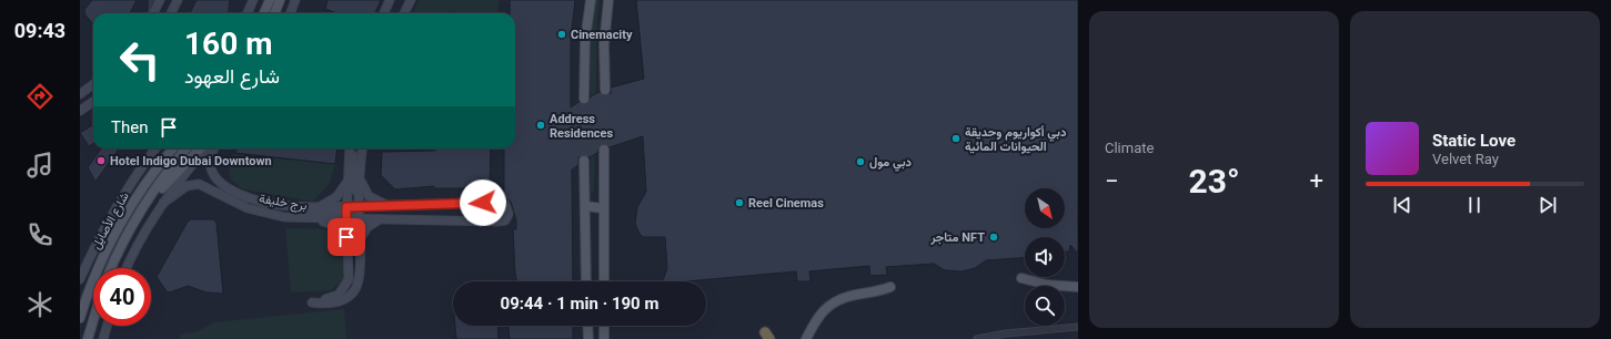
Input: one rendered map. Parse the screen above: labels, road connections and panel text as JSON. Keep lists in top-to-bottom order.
{
  "streets": {
    "main road": ["شارع الأصايل"],
    "street": ["برج خليفة"]
  },
  "places": [
    "Cinemacity",
    "Address Residences",
    "دبي أكواريوم وحديقة الحيوانات المائية",
    "Hotel Indigo Dubai Downtown",
    "دبي مول",
    "Reel Cinemas",
    "متاجر NFT"
  ],
  "north": "bottom right",
  "page": {
    "tabs": "09:43",
    "tile": "Climate",
    "turn": ["160 m", "شارع العهود"],
    "then": "Then",
    "song": ["Static Love", "Velvet Ray"],
    "heat": ["−", "23°", "+"],
    "limit": "40",
    "trip": "09:44 · 1 min · 190 m"
  }
}
